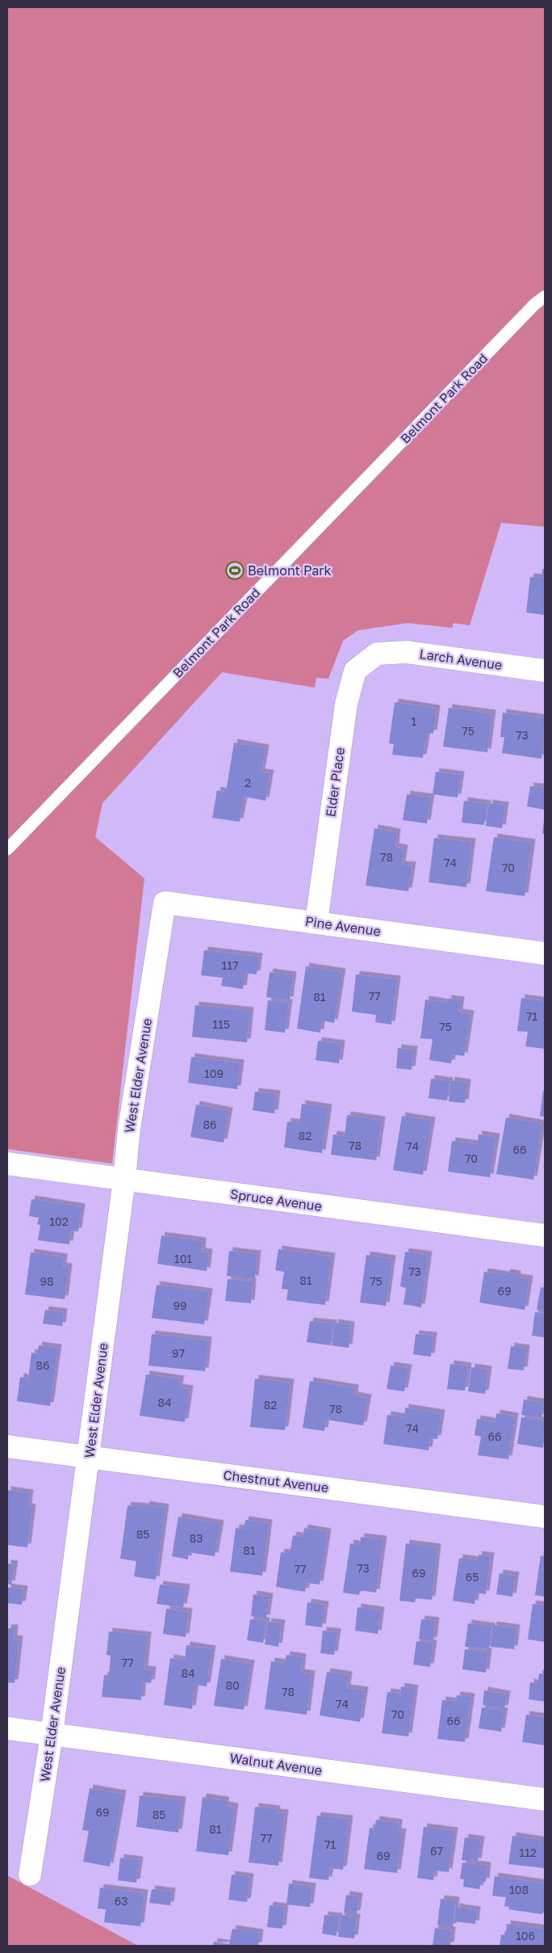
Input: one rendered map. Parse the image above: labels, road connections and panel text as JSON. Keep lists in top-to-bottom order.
{
  "streets": {
    "street": [
      "Larch Avenue",
      "Elder Place",
      "Pine Avenue",
      "West Elder Avenue",
      "Spruce Avenue",
      "Chestnut Avenue",
      "Walnut Avenue"
    ],
    "lane": ["Belmont Park Road"]
  },
  "crossings": [
    ["Larch Avenue", "Elder Place"],
    ["Elder Place", "Pine Avenue"],
    ["Pine Avenue", "West Elder Avenue"],
    ["West Elder Avenue", "Spruce Avenue"],
    ["West Elder Avenue", "Chestnut Avenue"],
    ["West Elder Avenue", "Walnut Avenue"]
  ],
  "places": {
    "sports": ["Belmont Park"]
  },
  "house_numbers": [
    "1",
    "75",
    "73",
    "2",
    "78",
    "74",
    "70",
    "117",
    "77",
    "81",
    "71",
    "115",
    "75",
    "109",
    "86",
    "82",
    "78",
    "74",
    "66",
    "70",
    "102",
    "101",
    "73",
    "81",
    "98",
    "75",
    "69",
    "99",
    "97",
    "86",
    "84",
    "82",
    "78",
    "74",
    "66",
    "85",
    "83",
    "81",
    "73",
    "77",
    "69",
    "65",
    "77",
    "84",
    "80",
    "78",
    "74",
    "70",
    "66",
    "69",
    "85",
    "81",
    "77",
    "71",
    "67",
    "112",
    "69",
    "108",
    "63",
    "106"
  ]
}
